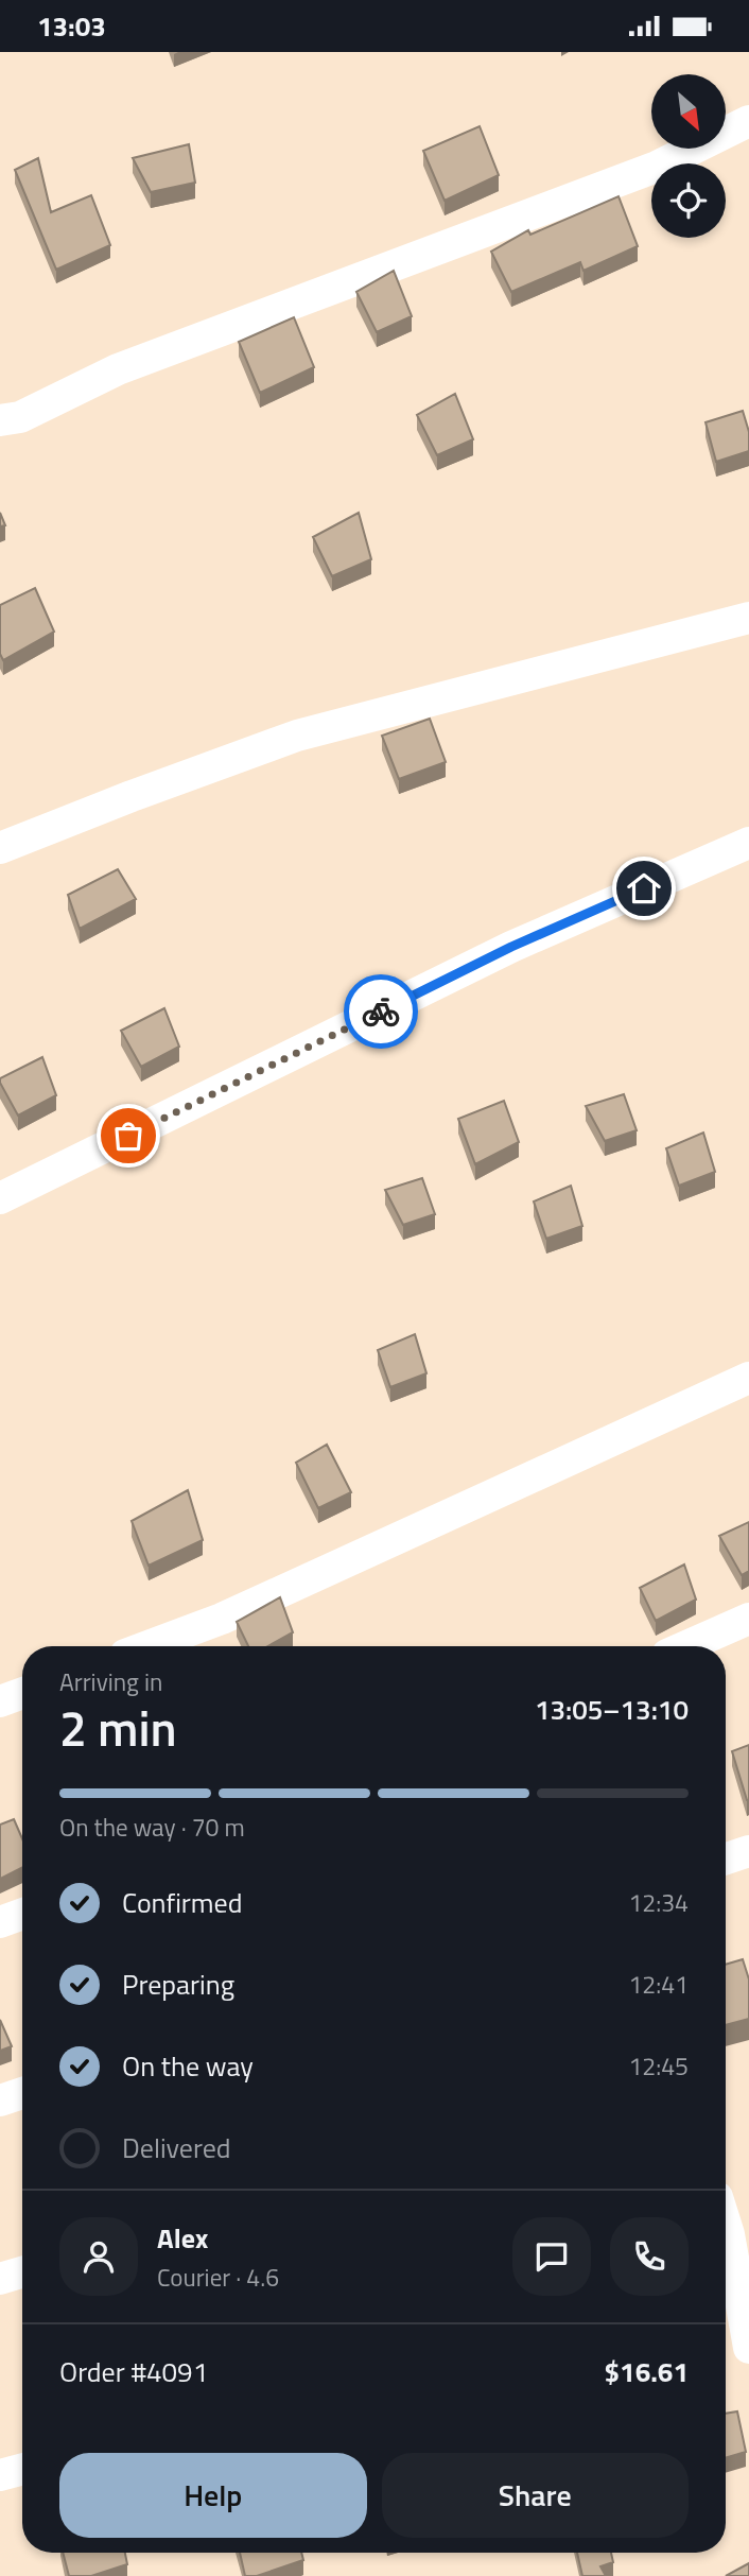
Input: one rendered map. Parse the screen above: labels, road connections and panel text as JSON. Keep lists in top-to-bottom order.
{
  "north": "bottom right",
  "page": {
    "status": "13:03",
    "heading": ["2 min", "Arriving in", "13:05–13:10"],
    "panel": [
      "Alex",
      "Courier · 4.6",
      "Order #4091",
      "$16.61"
    ],
    "bar": "On the way · 70 m",
    "list": [
      ["Confirmed", "12:34"],
      ["Preparing", "12:41"],
      ["On the way", "12:45"],
      "Delivered"
    ],
    "buttons": ["Help", "Share"]
  }
}
